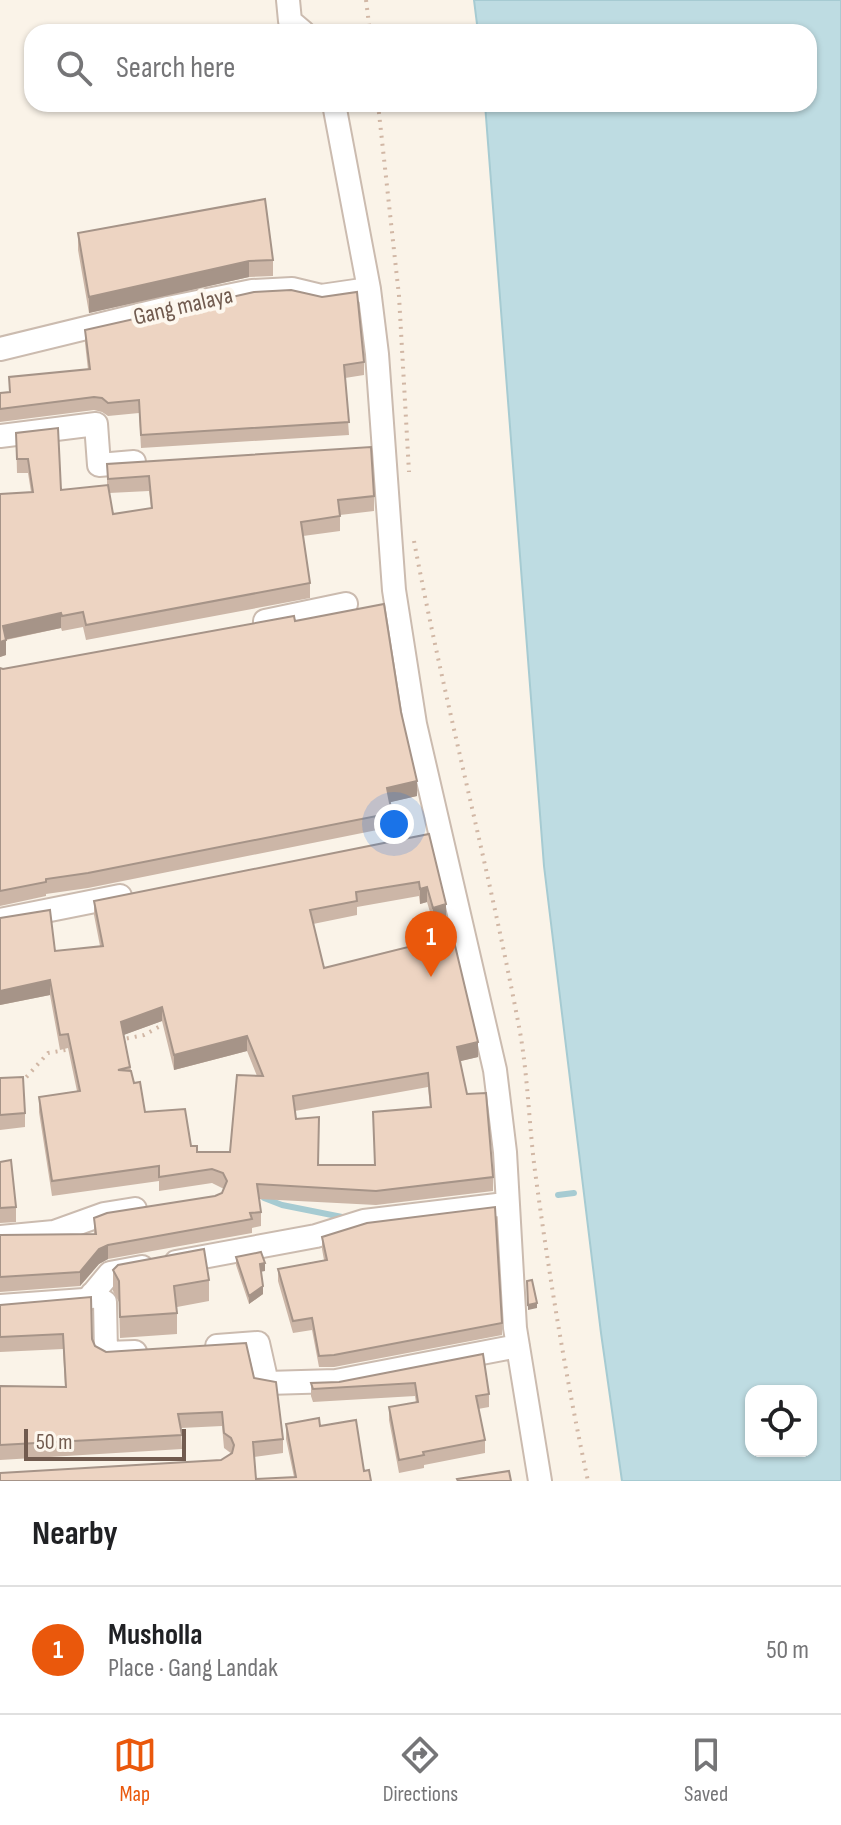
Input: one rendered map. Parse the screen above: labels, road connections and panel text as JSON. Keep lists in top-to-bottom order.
{
  "streets": {
    "street": ["Gang malaya"]
  },
  "scale_bar": "50 m",
  "page": {
    "search": "Search here",
    "pins": "1",
    "scale": "50 m",
    "heading": "Nearby",
    "list": [
      {
        "mark": "1",
        "name": "Musholla",
        "note": "Place · Gang Landak",
        "value": "50 m"
      }
    ],
    "nav": ["Map", "Directions", "Saved"]
  }
}
